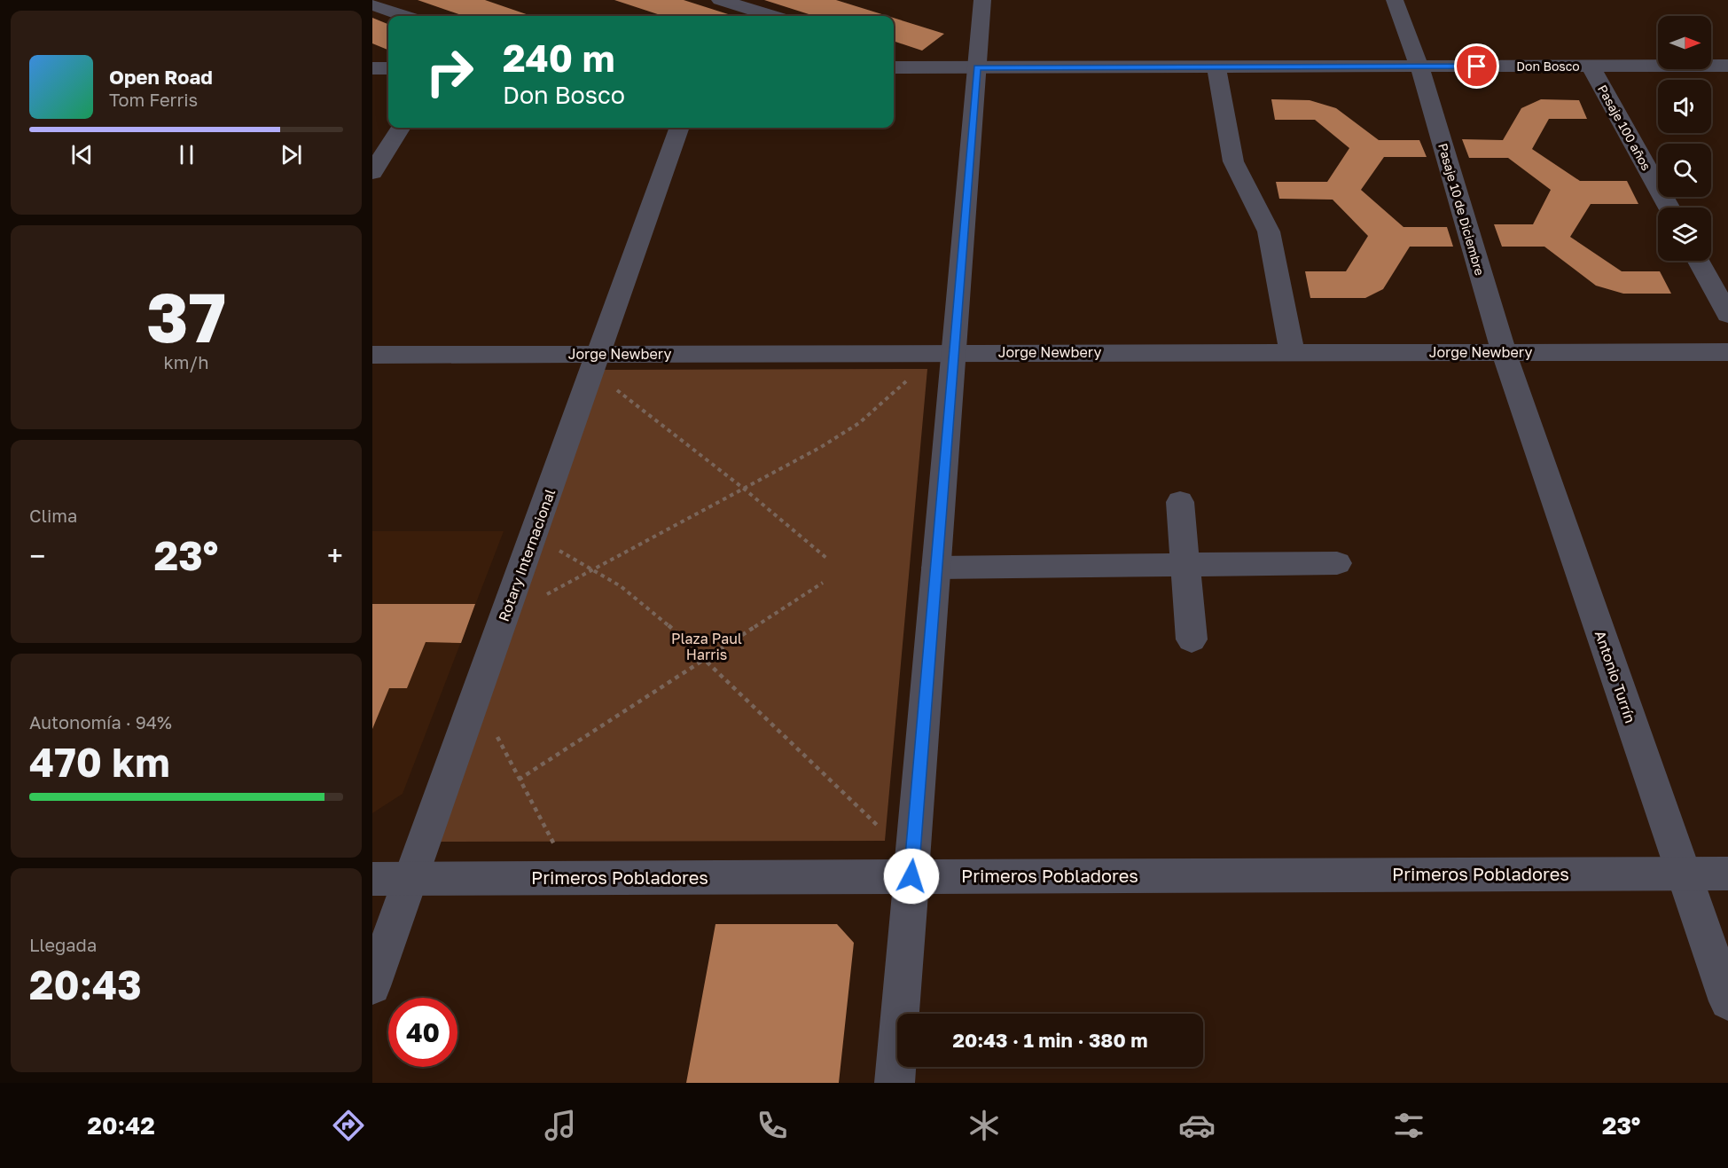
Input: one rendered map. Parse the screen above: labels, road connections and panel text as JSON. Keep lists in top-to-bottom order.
{
  "streets": {
    "street": [
      "Don Bosco",
      "Pasaje 100 años",
      "Pasaje 10 de Diciembre",
      "Jorge Newbery",
      "Rotary Internacional",
      "Antonio Turrín",
      "Primeros Pobladores"
    ]
  },
  "crossings": [
    ["Don Bosco", "Pasaje 100 años"],
    ["Don Bosco", "Pasaje 10 de Diciembre"],
    ["Pasaje 10 de Diciembre", "Jorge Newbery"],
    ["Pasaje 10 de Diciembre", "Antonio Turrín"],
    ["Jorge Newbery", "Rotary Internacional"],
    ["Jorge Newbery", "Antonio Turrín"],
    ["Rotary Internacional", "Primeros Pobladores"],
    ["Antonio Turrín", "Primeros Pobladores"]
  ],
  "parks": ["Plaza Paul Harris"],
  "north": "right",
  "page": {
    "turn": ["240 m", "Don Bosco"],
    "song": ["Open Road", "Tom Ferris"],
    "tile": [
      ["37", "km/h"],
      "Clima",
      ["Autonomía · 94%", "470 km"],
      ["Llegada", "20:43"]
    ],
    "heat": ["−", "23°", "+"],
    "limit": "40",
    "trip": "20:43 · 1 min · 380 m",
    "tabs": ["20:42", "23°"]
  }
}
